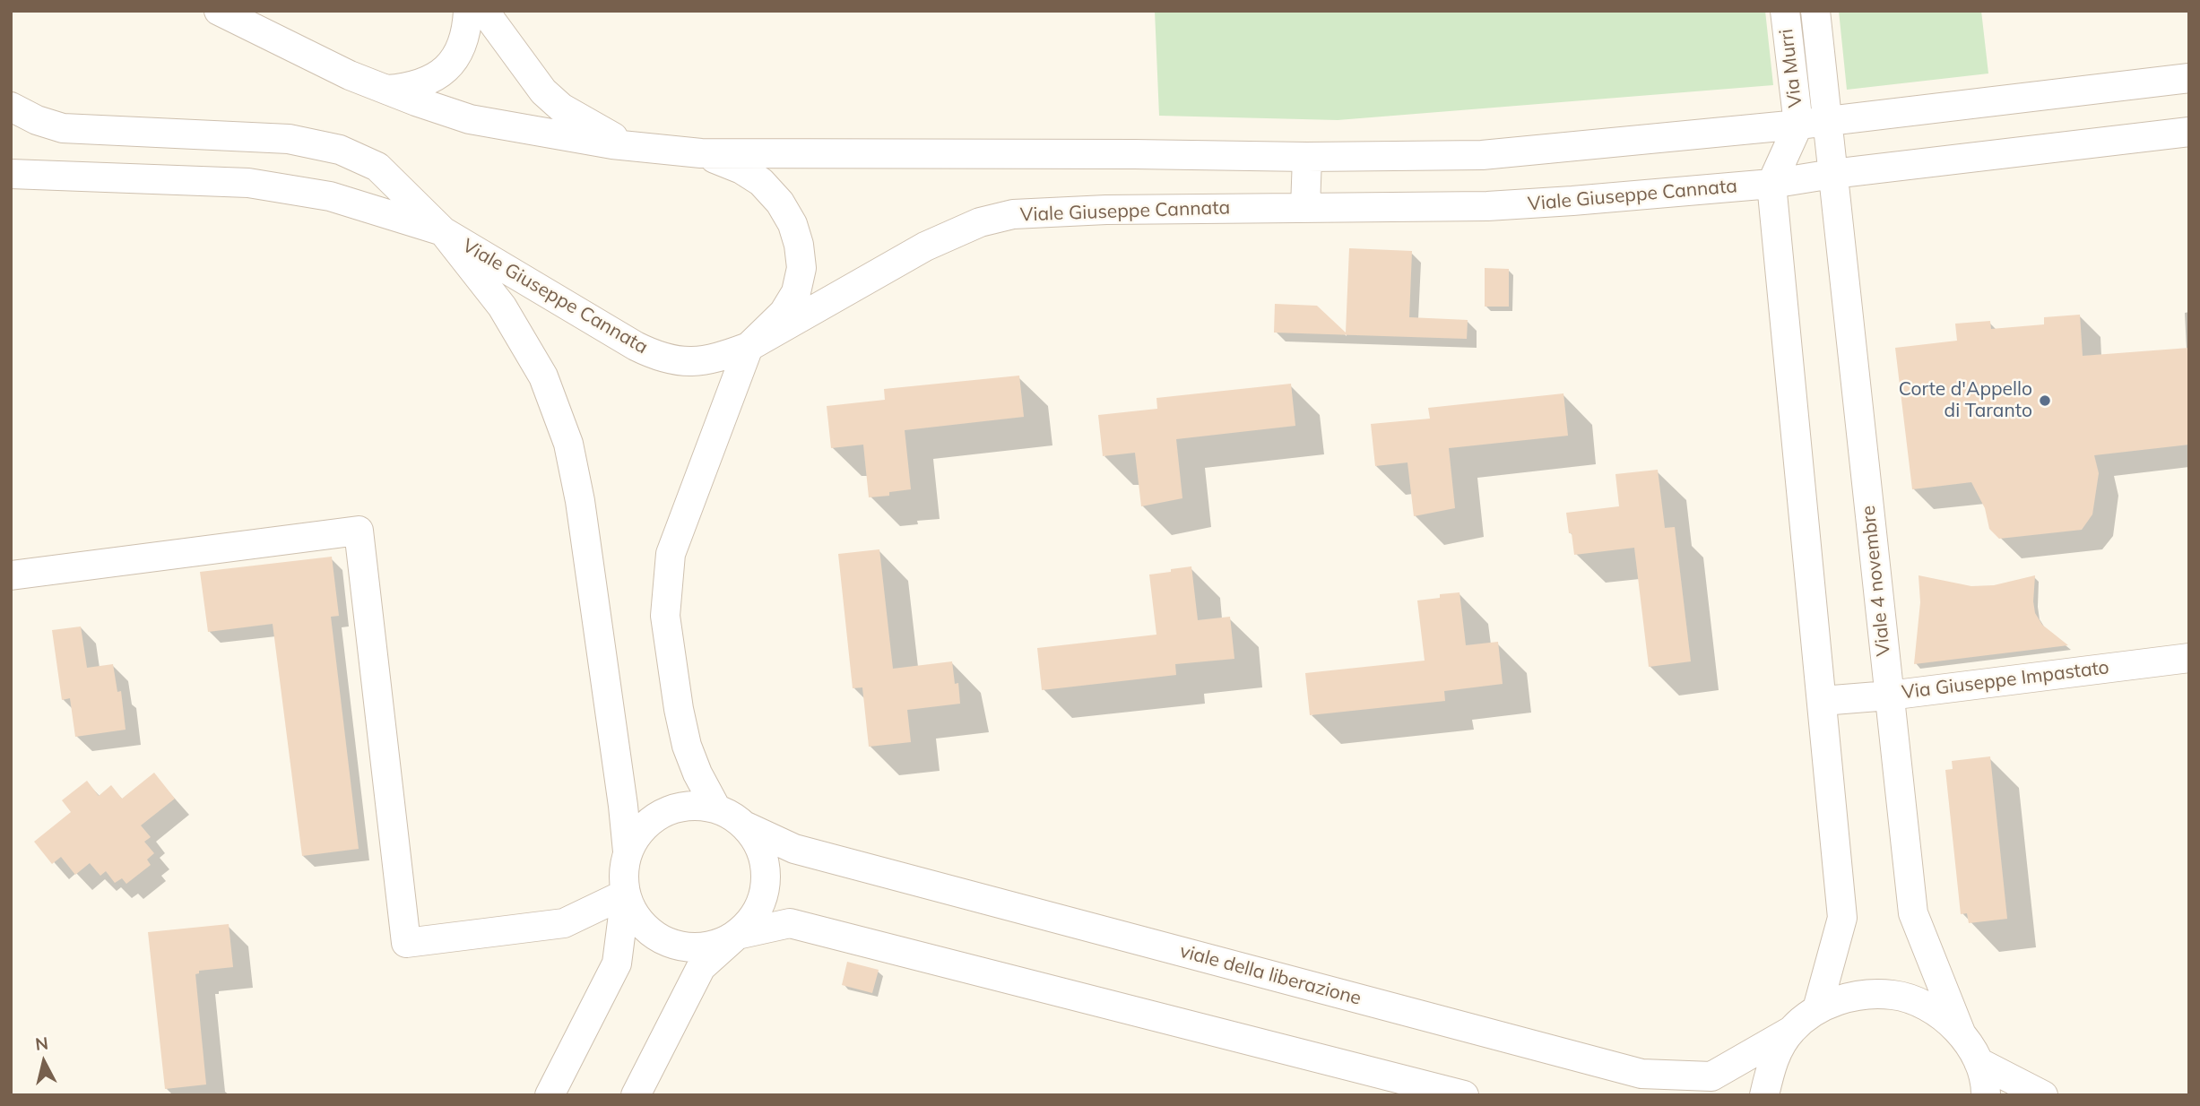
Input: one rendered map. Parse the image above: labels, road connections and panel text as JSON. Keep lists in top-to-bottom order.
{
  "streets": {
    "street": [
      "Via Murri",
      "Viale Giuseppe Cannata",
      "Viale 4 novembre",
      "Via Giuseppe Impastato",
      "viale della liberazione"
    ]
  },
  "crossings": [
    ["Via Murri", "Viale 4 novembre"],
    ["Viale Giuseppe Cannata", "Viale 4 novembre"],
    ["Viale 4 novembre", "Via Giuseppe Impastato"]
  ],
  "places": ["Corte d'Appello di Taranto"],
  "north": "top"
}
